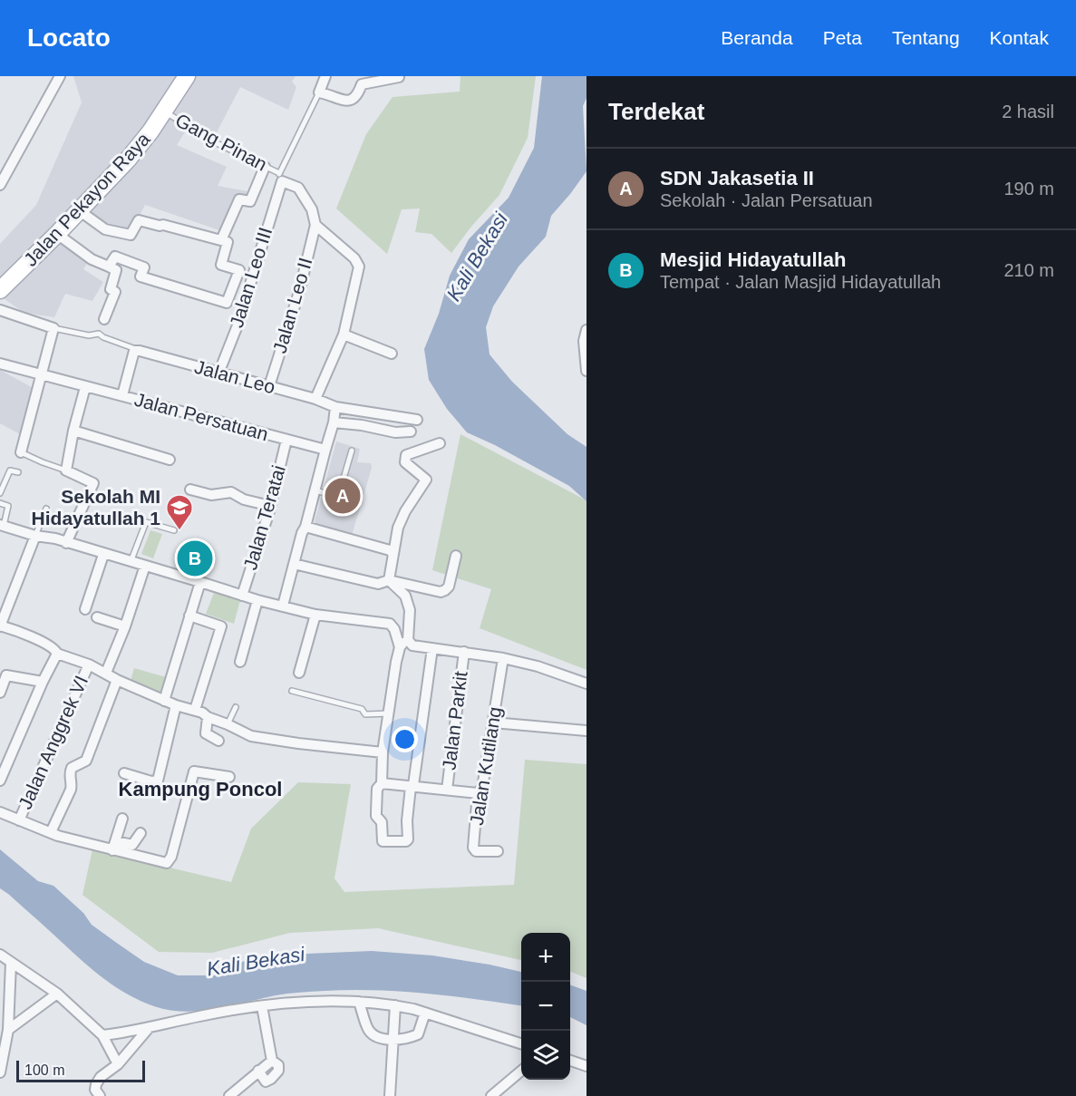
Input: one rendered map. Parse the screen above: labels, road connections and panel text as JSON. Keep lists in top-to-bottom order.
{
  "streets": {
    "main road": ["Jalan Pekayon Raya"],
    "street": [
      "Jalan Leo III",
      "Jalan Leo II",
      "Jalan Leo",
      "Jalan Persatuan",
      "Jalan Teratai",
      "Jalan Parkit",
      "Jalan Anggrek VI",
      "Jalan Kutilang"
    ],
    "lane": ["Gang Pinan"]
  },
  "crossings": [
    ["Gang Pinan", "Jalan Pekayon Raya"],
    ["Gang Pinan", "Jalan Leo III"],
    ["Jalan Leo III", "Jalan Leo"],
    ["Jalan Leo II", "Jalan Leo"],
    ["Jalan Persatuan", "Jalan Teratai"]
  ],
  "districts": ["Kampung Poncol"],
  "water": ["Kali Bekasi"],
  "places": {
    "school or university": ["Sekolah MI Hidayatullah 1"]
  },
  "scale_bar": "100 m",
  "page": {
    "header": "Locato",
    "nav": [
      "Beranda",
      "Peta",
      "Tentang",
      "Kontak"
    ],
    "heading": ["Terdekat", "2 hasil"],
    "list": [
      {
        "mark": "A",
        "name": "SDN Jakasetia II",
        "note": "Sekolah · Jalan Persatuan",
        "value": "190 m"
      },
      {
        "mark": "B",
        "name": "Mesjid Hidayatullah",
        "note": "Tempat · Jalan Masjid Hidayatullah",
        "value": "210 m"
      }
    ],
    "pins": ["A", "B"],
    "map_buttons": ["+", "−"],
    "scale": "100 m"
  }
}
